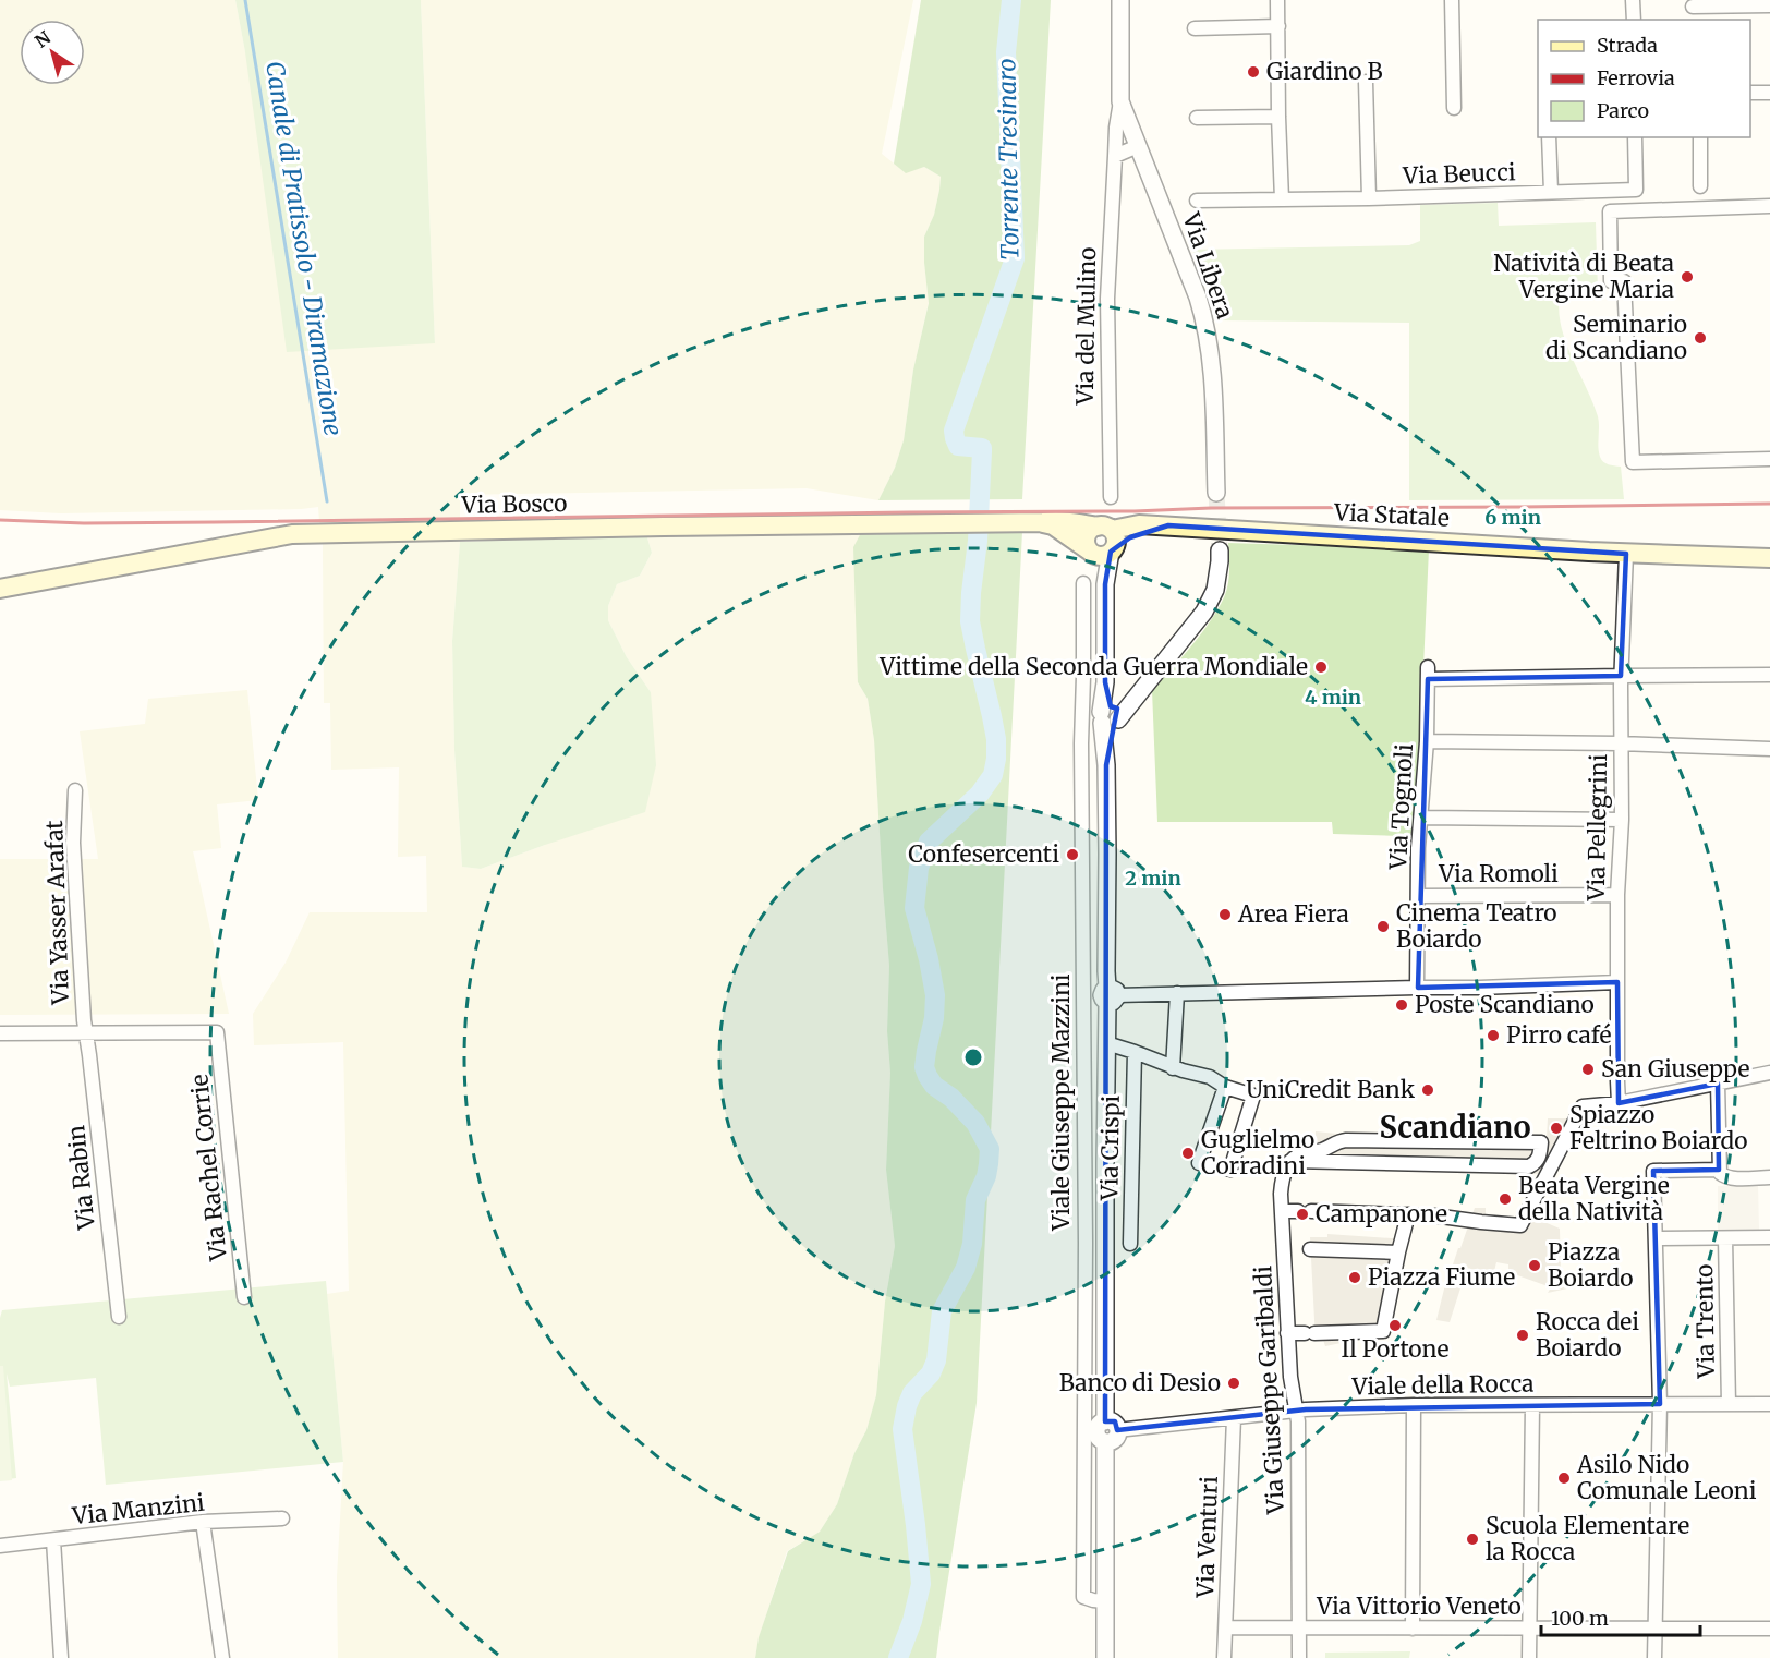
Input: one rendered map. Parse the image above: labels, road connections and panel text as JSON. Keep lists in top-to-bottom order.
{
  "streets": {
    "main road": ["Via Bosco", "Via Statale"],
    "street": [
      "Via Beucci",
      "Via Libera",
      "Via del Mulino",
      "Via Tognoli",
      "Via Pellegrini",
      "Via Romoli",
      "Via Yasser Arafat",
      "Viale Giuseppe Mazzini",
      "Via Crispi",
      "Via Rachel Corrie",
      "Via Rabin",
      "Via Trento",
      "Viale della Rocca",
      "Via Giuseppe Garibaldi",
      "Via Manzini",
      "Via Venturi",
      "Via Vittorio Veneto"
    ]
  },
  "crossings": [
    ["Via Libera", "Via del Mulino"],
    ["Via Bosco", "Via Statale"],
    ["Via Statale", "Via Pellegrini"],
    ["Via Statale", "Viale Giuseppe Mazzini"],
    ["Via Tognoli", "Via Pellegrini"],
    ["Via Tognoli", "Via Romoli"],
    ["Via Pellegrini", "Via Romoli"],
    ["Via Yasser Arafat", "Via Rachel Corrie"],
    ["Via Yasser Arafat", "Via Rabin"],
    ["Viale Giuseppe Mazzini", "Viale della Rocca"],
    ["Via Rachel Corrie", "Via Rabin"],
    ["Via Trento", "Viale della Rocca"],
    ["Viale della Rocca", "Via Giuseppe Garibaldi"],
    ["Viale della Rocca", "Via Venturi"],
    ["Via Giuseppe Garibaldi", "Via Vittorio Veneto"],
    ["Via Venturi", "Via Vittorio Veneto"]
  ],
  "districts": ["Scandiano"],
  "water": ["Torrente Tresinaro", "Canale di Pratissolo - Diramazione"],
  "places": [
    "Giardino B",
    "Natività di Beata Vergine Maria",
    "Seminario di Scandiano",
    "Vittime della Seconda Guerra Mondiale",
    "Confesercenti",
    "Area Fiera",
    "Cinema Teatro Boiardo",
    "Poste Scandiano",
    "Pirro café",
    "San Giuseppe",
    "UniCredit Bank",
    "Spiazzo Feltrino Boiardo",
    "Guglielmo Corradini",
    "Beata Vergine della Natività",
    "Campanone",
    "Piazza Boiardo",
    "Piazza Fiume",
    "Il Portone",
    "Rocca dei Boiardo",
    "Banco di Desio",
    "Asilo Nido Comunale Leoni",
    "Scuola Elementare la Rocca"
  ],
  "legend": ["Strada", "Ferrovia", "Parco"],
  "scale_bar": "100 m",
  "north": "top left",
  "rings": ["6 min", "4 min", "2 min"]
}
